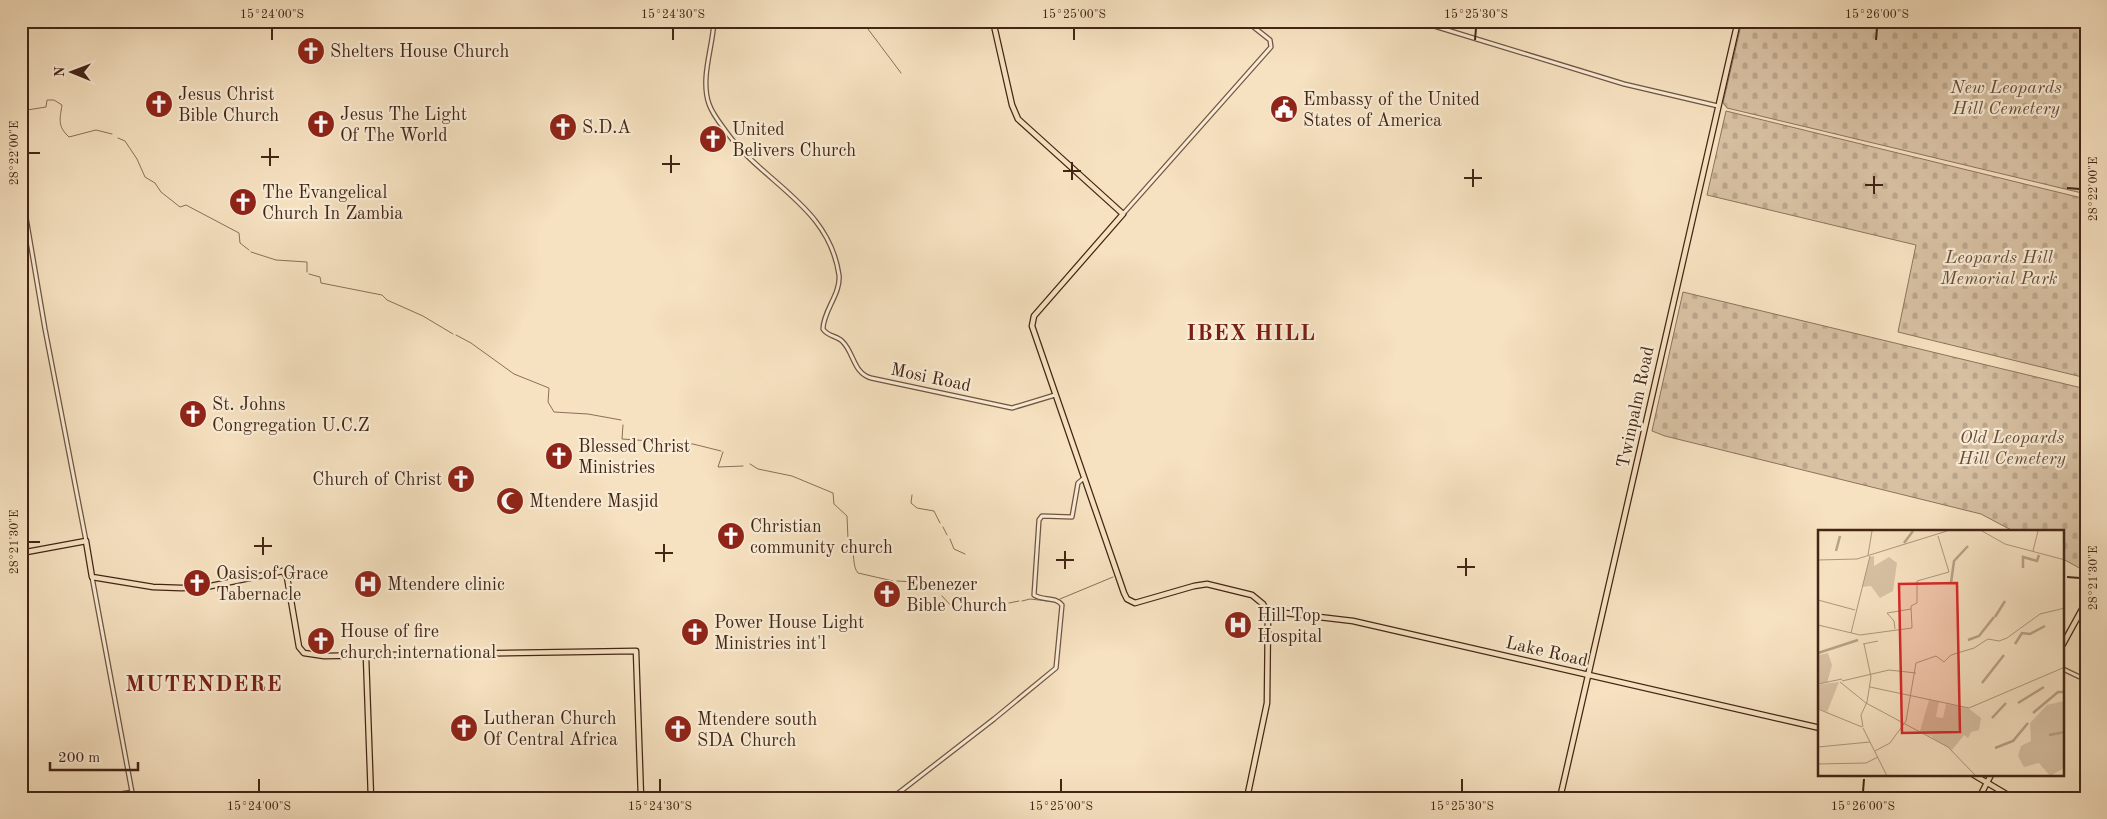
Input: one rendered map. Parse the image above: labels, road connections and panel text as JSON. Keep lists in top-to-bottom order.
{
  "streets": {
    "main road": ["Twinpalm Road", "Lake Road"],
    "street": ["Mosi Road"]
  },
  "crossings": [
    ["Twinpalm Road", "Lake Road"]
  ],
  "districts": ["IBEX HILL", "MUTENDERE"],
  "parks": ["New Leopards Hill Cemetery", "Leopards Hill Memorial Park", "Old Leopards Hill Cemetery"],
  "places": {
    "church": [
      "Shelters House Church",
      "Jesus Christ Bible Church",
      "Jesus The Light Of The World",
      "S.D.A",
      "United Belivers Church",
      "The Evangelical Church In Zambia",
      "St. Johns Congregation U.C.Z",
      "Blessed Christ Ministries",
      "Church of Christ",
      "Christian community church",
      "Oasis of Grace Tabernacle",
      "Ebenezer Bible Church",
      "Power House Light Ministries int'l",
      "House of fire church international",
      "Lutheran Church Of Central Africa",
      "Mtendere south SDA Church"
    ],
    "public building": ["Embassy of the United States of America"],
    "mosque": ["Mtendere Masjid"],
    "hospital": ["Mtendere clinic", "Hill Top Hospital"]
  },
  "scale_bar": "200 m",
  "north": "left",
  "coordinates": [
    "15°24'00\"S",
    "15°24'30\"S",
    "15°25'00\"S",
    "15°25'30\"S",
    "15°26'00\"S",
    "28°22'00\"E",
    "28°21'30\"E"
  ]
}
